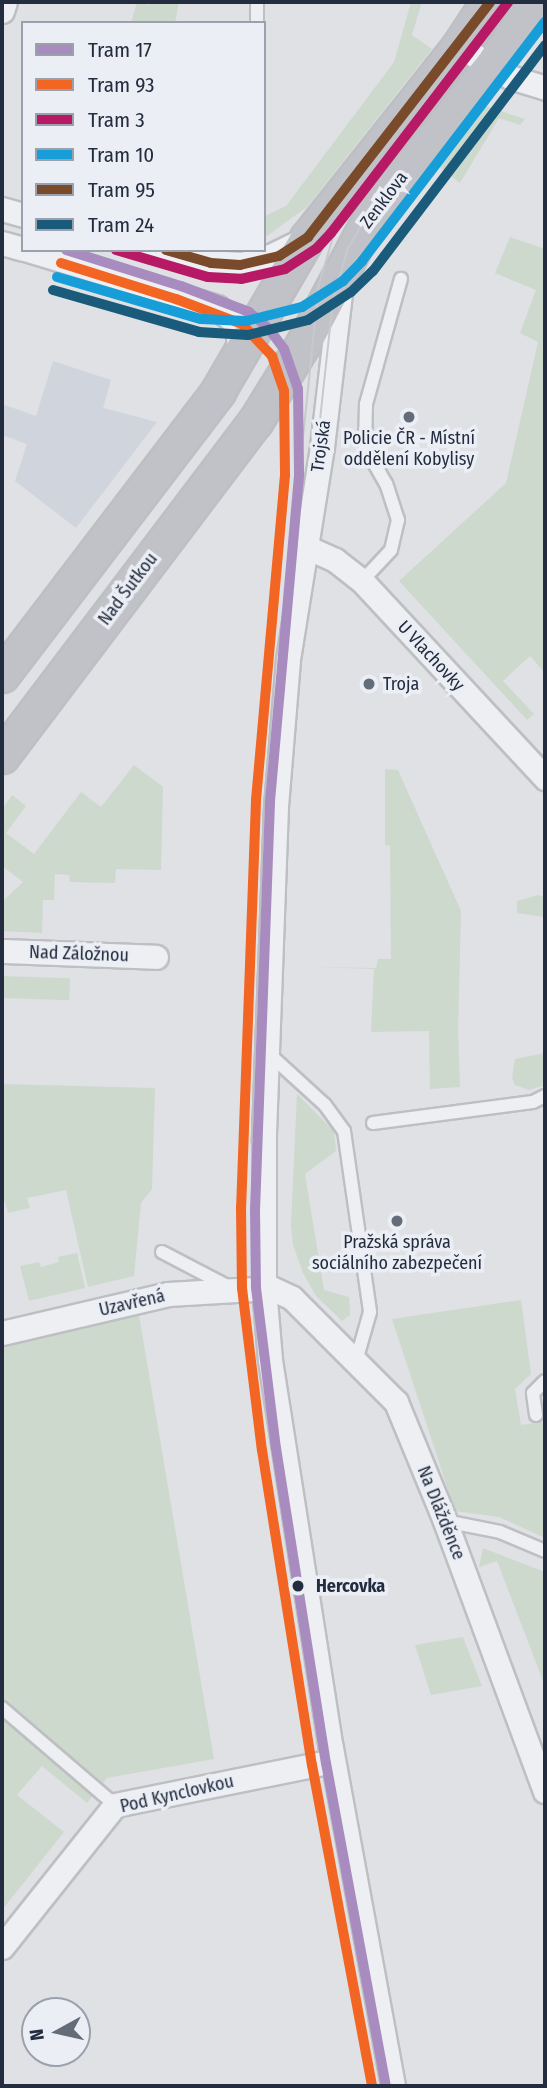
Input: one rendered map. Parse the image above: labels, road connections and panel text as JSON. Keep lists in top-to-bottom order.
{
  "streets": {
    "main road": ["Zenklova", "Nad Šutkou"],
    "street": [
      "Trojská",
      "U Vlachovky",
      "Nad Záložnou",
      "Uzavřená",
      "Na Dlážděnce",
      "Pod Kynclovkou"
    ]
  },
  "crossings": [
    ["Zenklova", "Trojská"],
    ["Zenklova", "Nad Šutkou"],
    ["Trojská", "U Vlachovky"],
    ["Trojská", "Uzavřená"],
    ["Trojská", "Na Dlážděnce"],
    ["Trojská", "Pod Kynclovkou"],
    ["Uzavřená", "Na Dlážděnce"]
  ],
  "places": [
    "Policie ČR - Místní oddělení Kobylisy",
    "Troja",
    "Pražská správa sociálního zabezpečení",
    "Hercovka"
  ],
  "lines": [
    "tram line 3",
    "tram line 95",
    "tram line 10",
    "tram line 24",
    "tram line 17",
    "tram line 93"
  ],
  "legend": [
    "Tram 17",
    "Tram 93",
    "Tram 3",
    "Tram 10",
    "Tram 95",
    "Tram 24"
  ],
  "north": "left"
}
